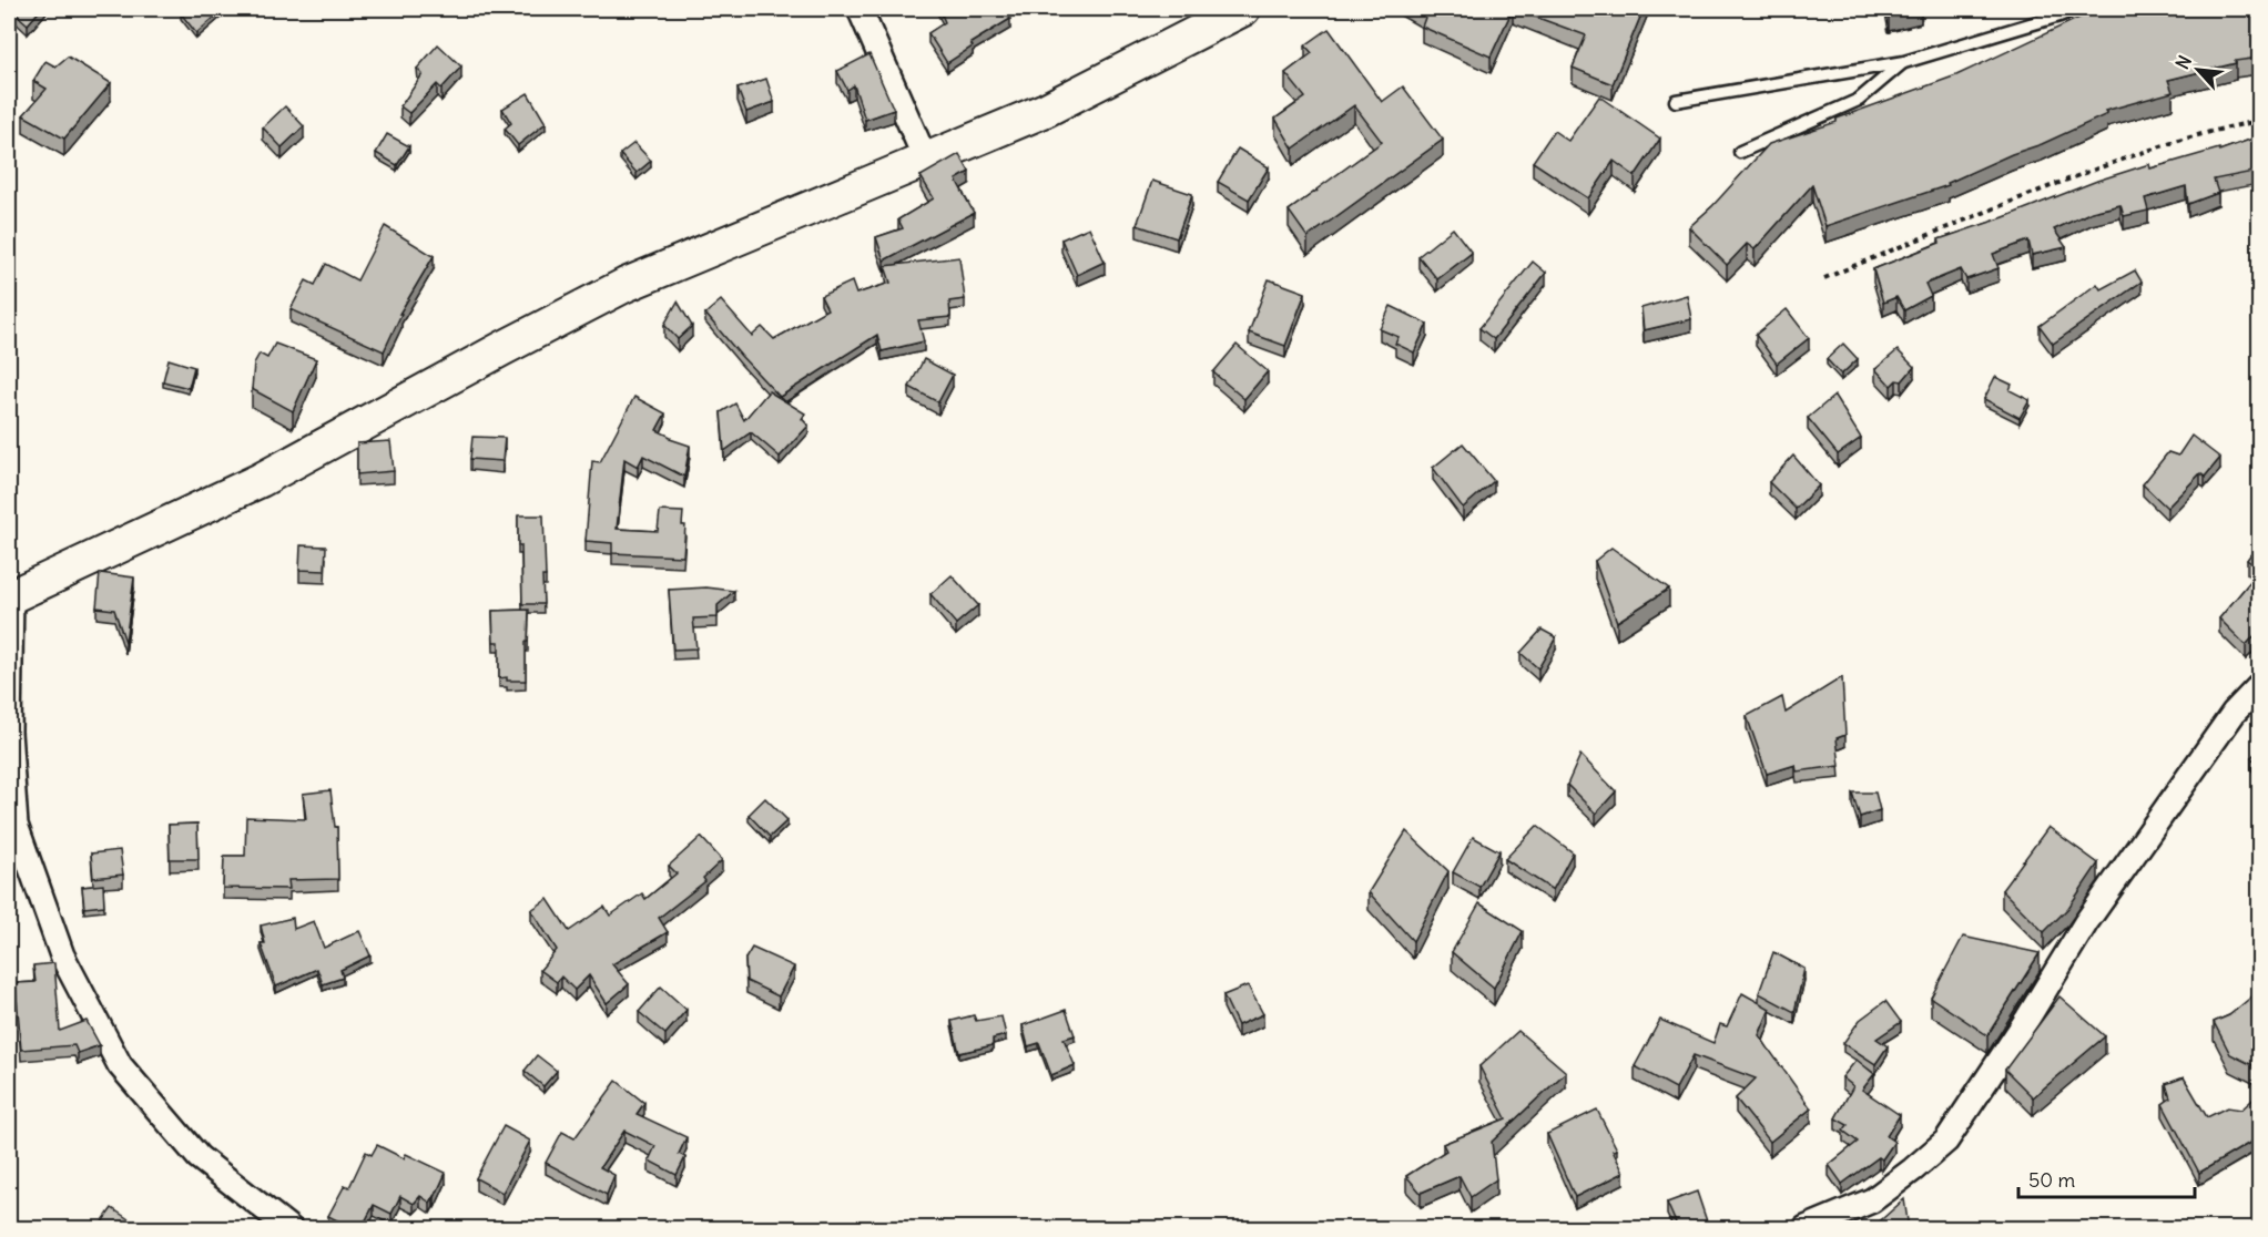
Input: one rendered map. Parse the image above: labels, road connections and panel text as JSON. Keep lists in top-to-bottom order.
{
  "scale_bar": "50 m",
  "north": "top left"
}
